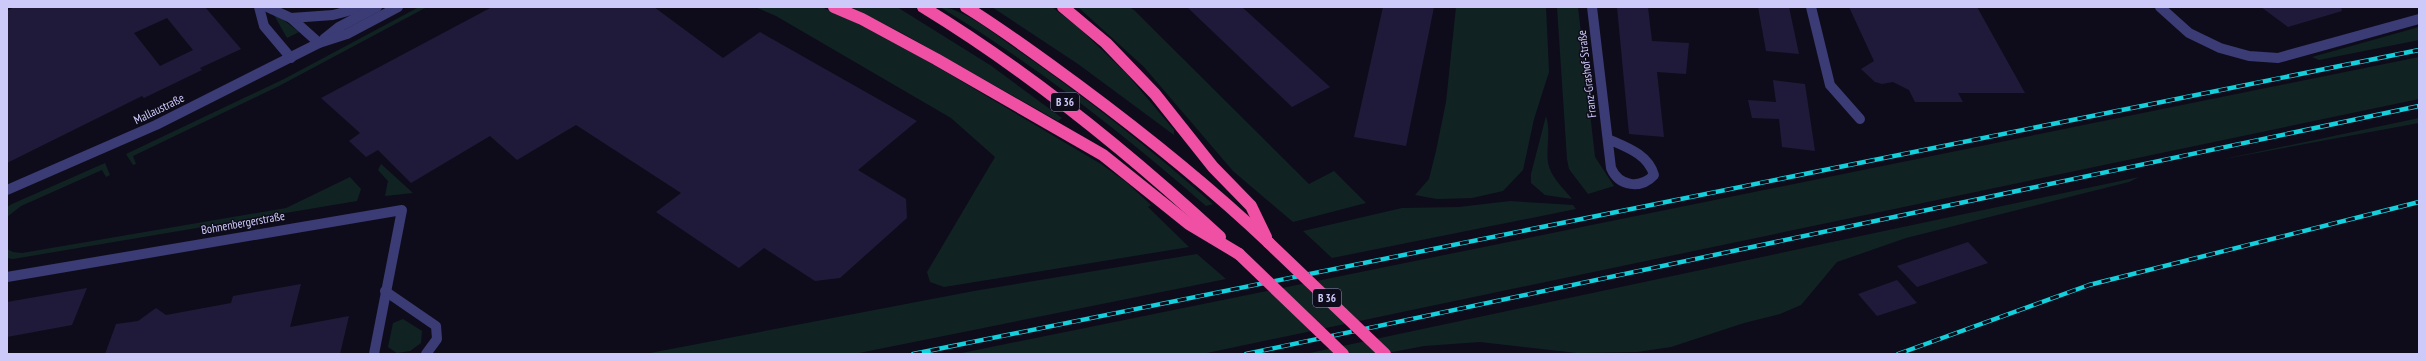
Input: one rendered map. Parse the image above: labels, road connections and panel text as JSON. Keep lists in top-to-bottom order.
{
  "streets": {
    "highway": ["B 36"],
    "street": ["Franz-Grashof-Straße", "Mallaustraße", "Bohnenbergerstraße"]
  }
}
